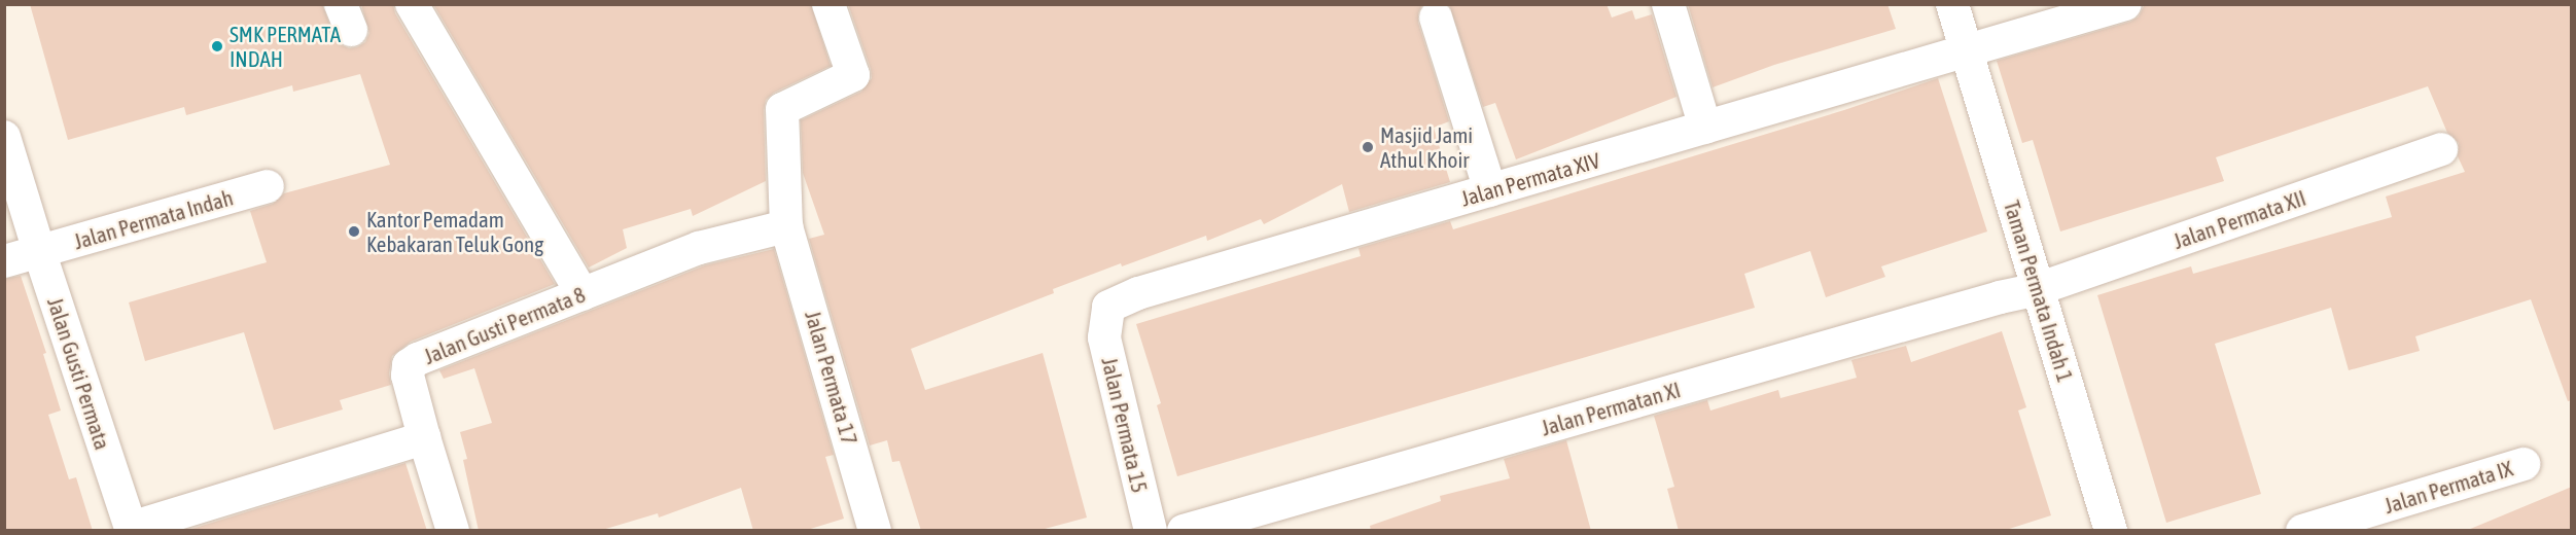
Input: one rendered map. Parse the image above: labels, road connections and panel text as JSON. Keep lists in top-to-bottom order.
{
  "streets": {
    "street": [
      "Jalan Permata XIV",
      "Jalan Permata Indah",
      "Jalan Permata XII",
      "Taman Permata Indah 1",
      "Jalan Gusti Permata 8",
      "Jalan Gusti Permata",
      "Jalan Permata 17",
      "Jalan Permatan XI",
      "Jalan Permata 15",
      "Jalan Permata IX"
    ]
  },
  "crossings": [
    ["Jalan Permata XIV", "Taman Permata Indah 1"],
    ["Jalan Permata XIV", "Jalan Permata 15"],
    ["Jalan Permata Indah", "Jalan Gusti Permata"],
    ["Jalan Permata XII", "Taman Permata Indah 1"],
    ["Jalan Permata XII", "Jalan Permatan XI"],
    ["Taman Permata Indah 1", "Jalan Permatan XI"],
    ["Jalan Gusti Permata 8", "Jalan Permata 17"]
  ],
  "places": ["SMK PERMATA INDAH", "Masjid Jami Athul Khoir", "Kantor Pemadam Kebakaran Teluk Gong"]
}
